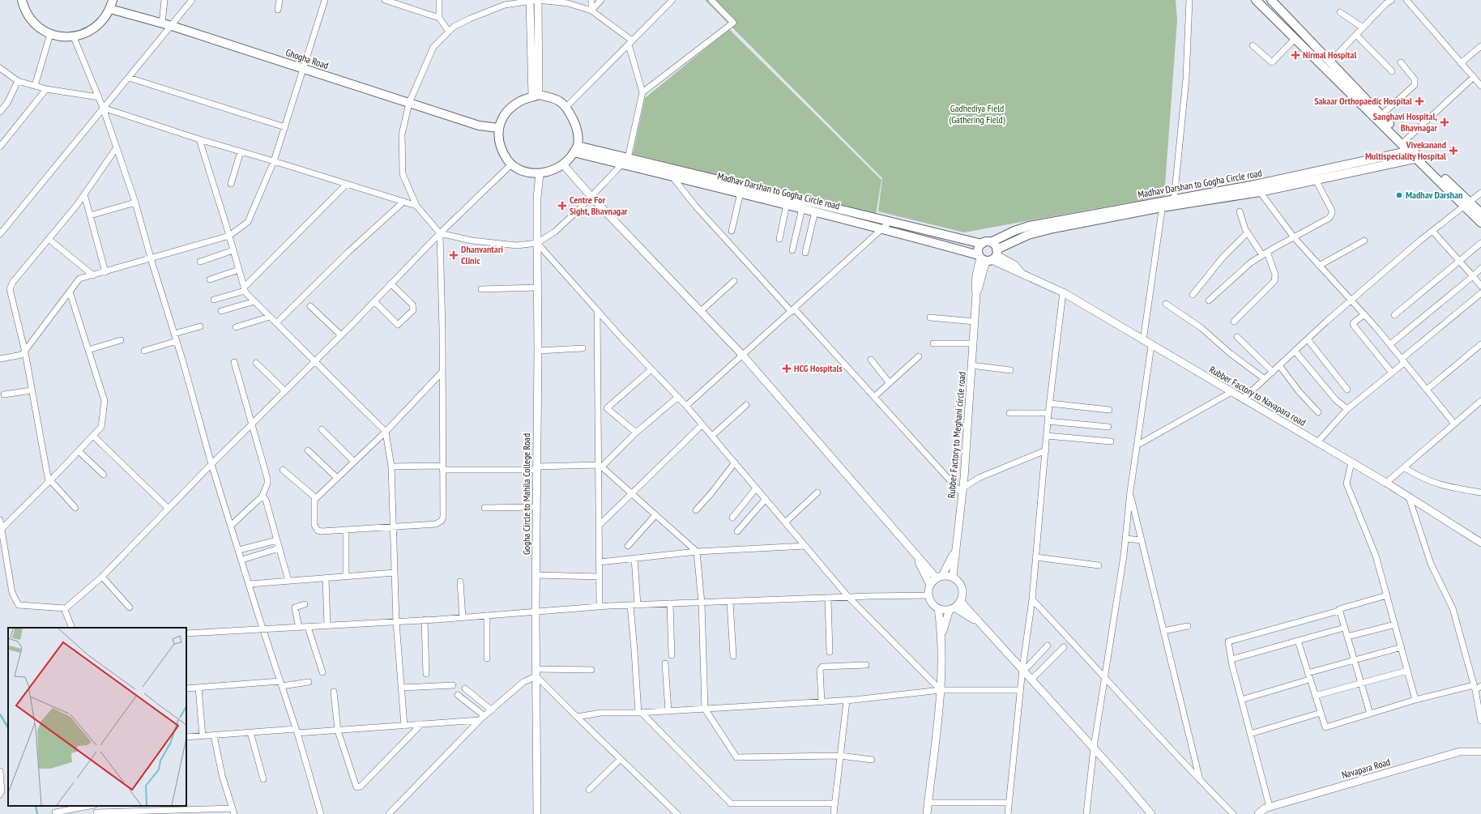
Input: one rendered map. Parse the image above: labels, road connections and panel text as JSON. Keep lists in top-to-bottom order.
{
  "streets": {
    "main road": ["Ghogha Road", "Madhav Darshan to Gogha Circle road"],
    "street": [
      "Rubber Factory to Navapara road",
      "Rubber Factory to Meghani circle road",
      "Gogha Circle to Mahila College Road",
      "Navapara Road"
    ]
  },
  "crossings": [
    ["Ghogha Road", "Madhav Darshan to Gogha Circle road"],
    ["Ghogha Road", "Gogha Circle to Mahila College Road"],
    ["Madhav Darshan to Gogha Circle road", "Rubber Factory to Navapara road"],
    ["Madhav Darshan to Gogha Circle road", "Rubber Factory to Meghani circle road"],
    ["Madhav Darshan to Gogha Circle road", "Gogha Circle to Mahila College Road"],
    ["Rubber Factory to Navapara road", "Rubber Factory to Meghani circle road"]
  ],
  "parks": ["Gadhediya Field (Gathering Field)"],
  "places": {
    "health": [
      "Nirmal Hospital",
      "Sakaar Orthopaedic Hospital",
      "Sanghavi Hospital, Bhavnagar",
      "Vivekanand Multispeciality Hospital",
      "Centre For Sight, Bhavnagar",
      "Dhanvantari Clinic",
      "HCG Hospitals"
    ],
    "other": ["Madhav Darshan"]
  }
}
